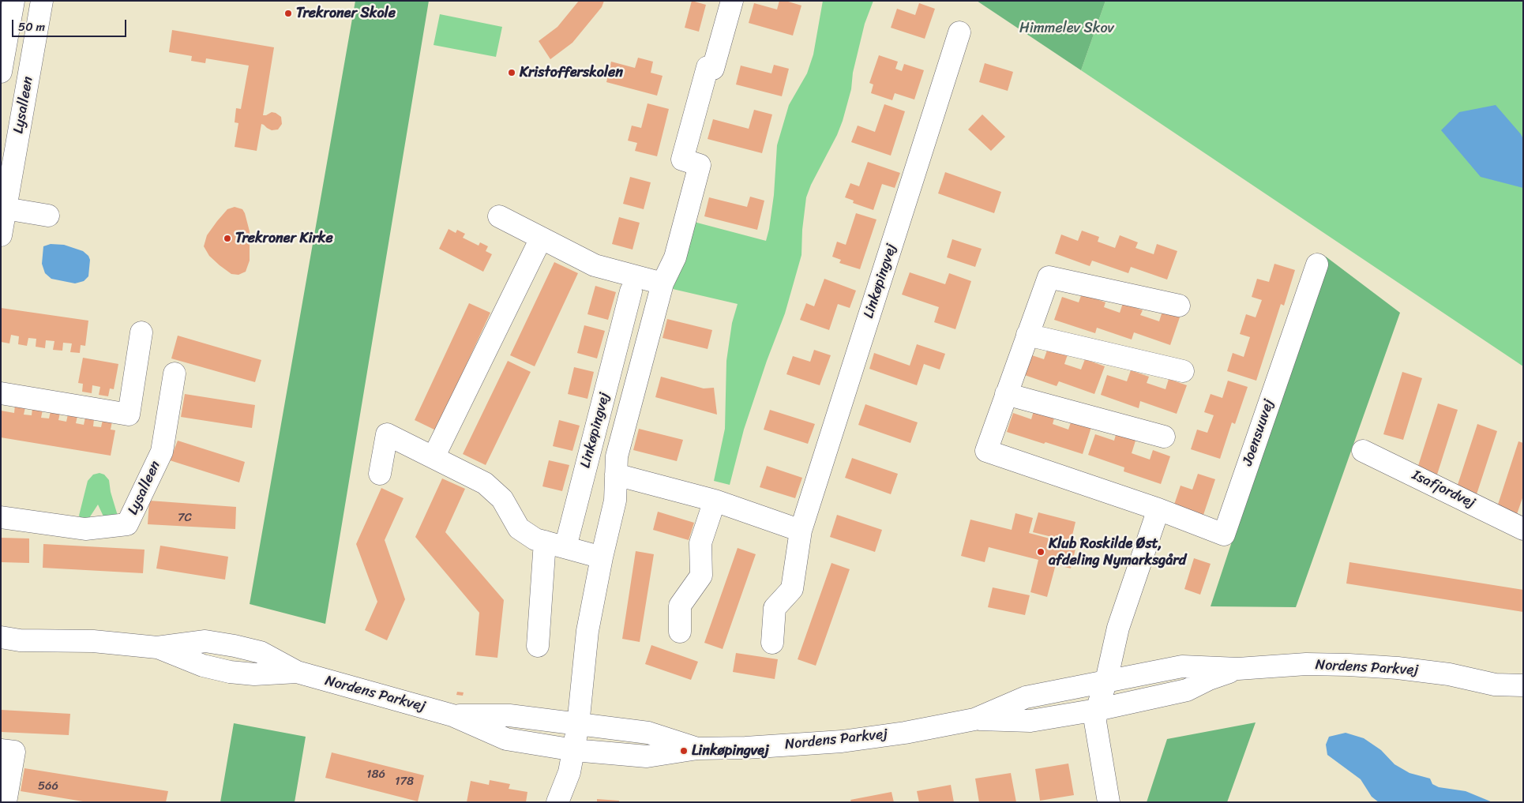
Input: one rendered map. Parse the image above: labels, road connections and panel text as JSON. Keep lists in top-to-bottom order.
{
  "streets": {
    "street": [
      "Lysalleen",
      "Linkøpingvej",
      "Joensuuvej",
      "Isafjordvej",
      "Nordens Parkvej"
    ]
  },
  "crossings": [
    ["Linkøpingvej", "Nordens Parkvej"]
  ],
  "parks": ["Himmelev Skov"],
  "places": [
    "Trekroner Skole",
    "Kristofferskolen",
    "Trekroner Kirke",
    "Klub Roskilde Øst, afdeling Nymarksgård",
    "Linkøpingvej"
  ],
  "house_numbers": [
    "7C",
    "186",
    "178",
    "566"
  ],
  "scale_bar": "50 m"
}
